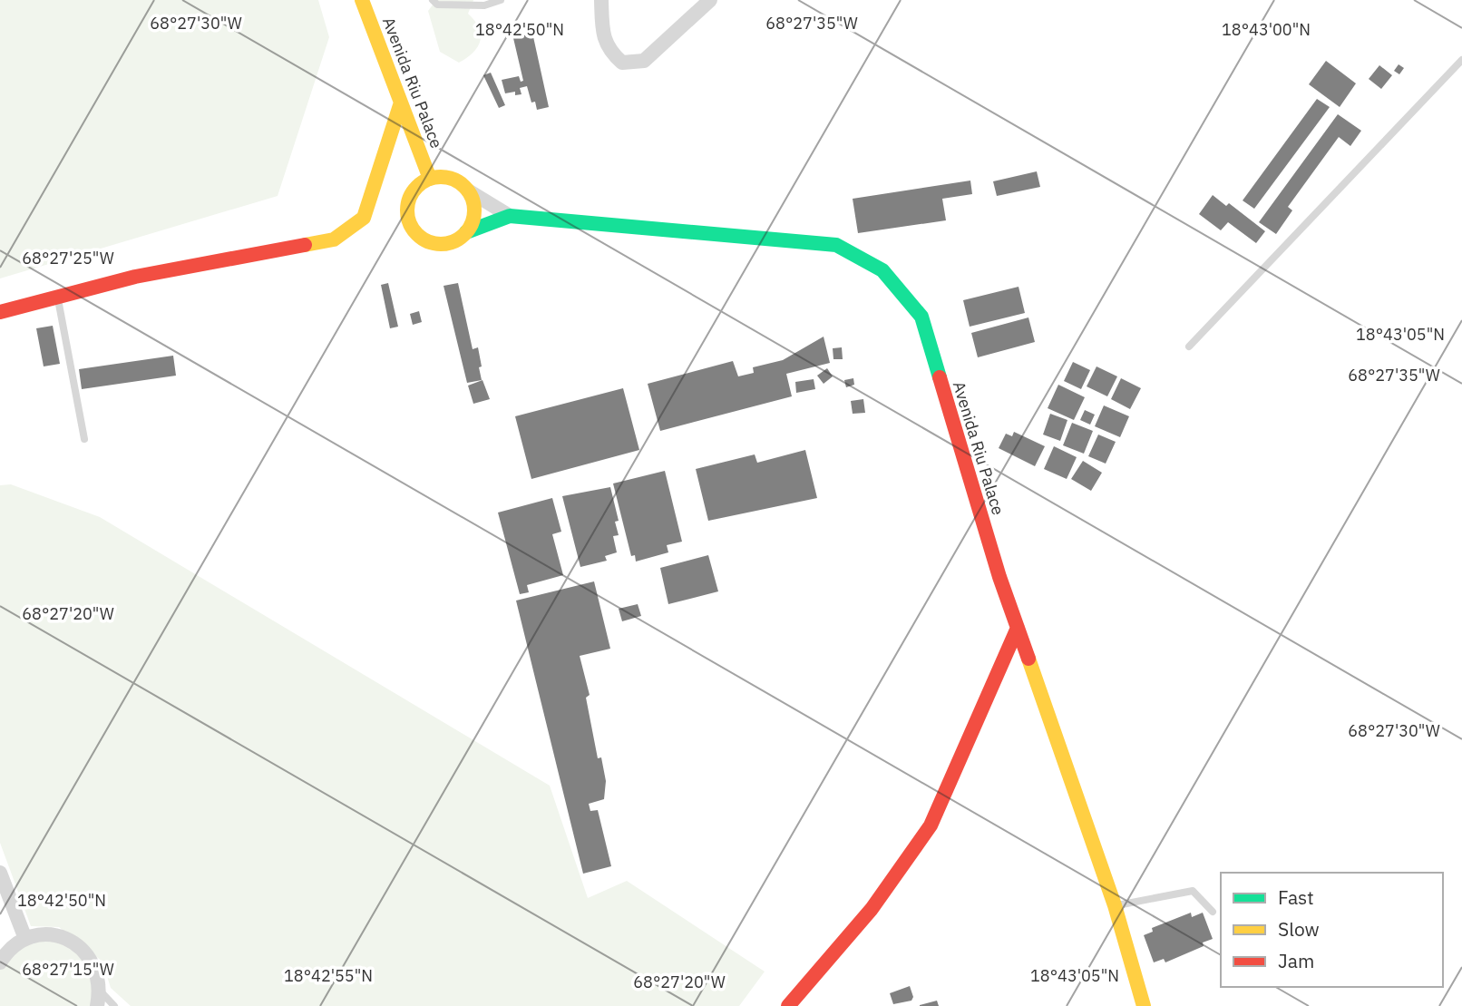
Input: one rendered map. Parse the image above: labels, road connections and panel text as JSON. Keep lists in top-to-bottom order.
{
  "streets": {
    "street": ["Avenida Riu Palace"]
  },
  "legend": ["Fast", "Slow", "Jam"],
  "coordinates": [
    "68°27'35\"W",
    "68°27'30\"W",
    "18°42'50\"N",
    "18°43'00\"N",
    "68°27'25\"W",
    "18°43'05\"N",
    "68°27'20\"W",
    "68°27'15\"W",
    "18°42'55\"N"
  ]
}
